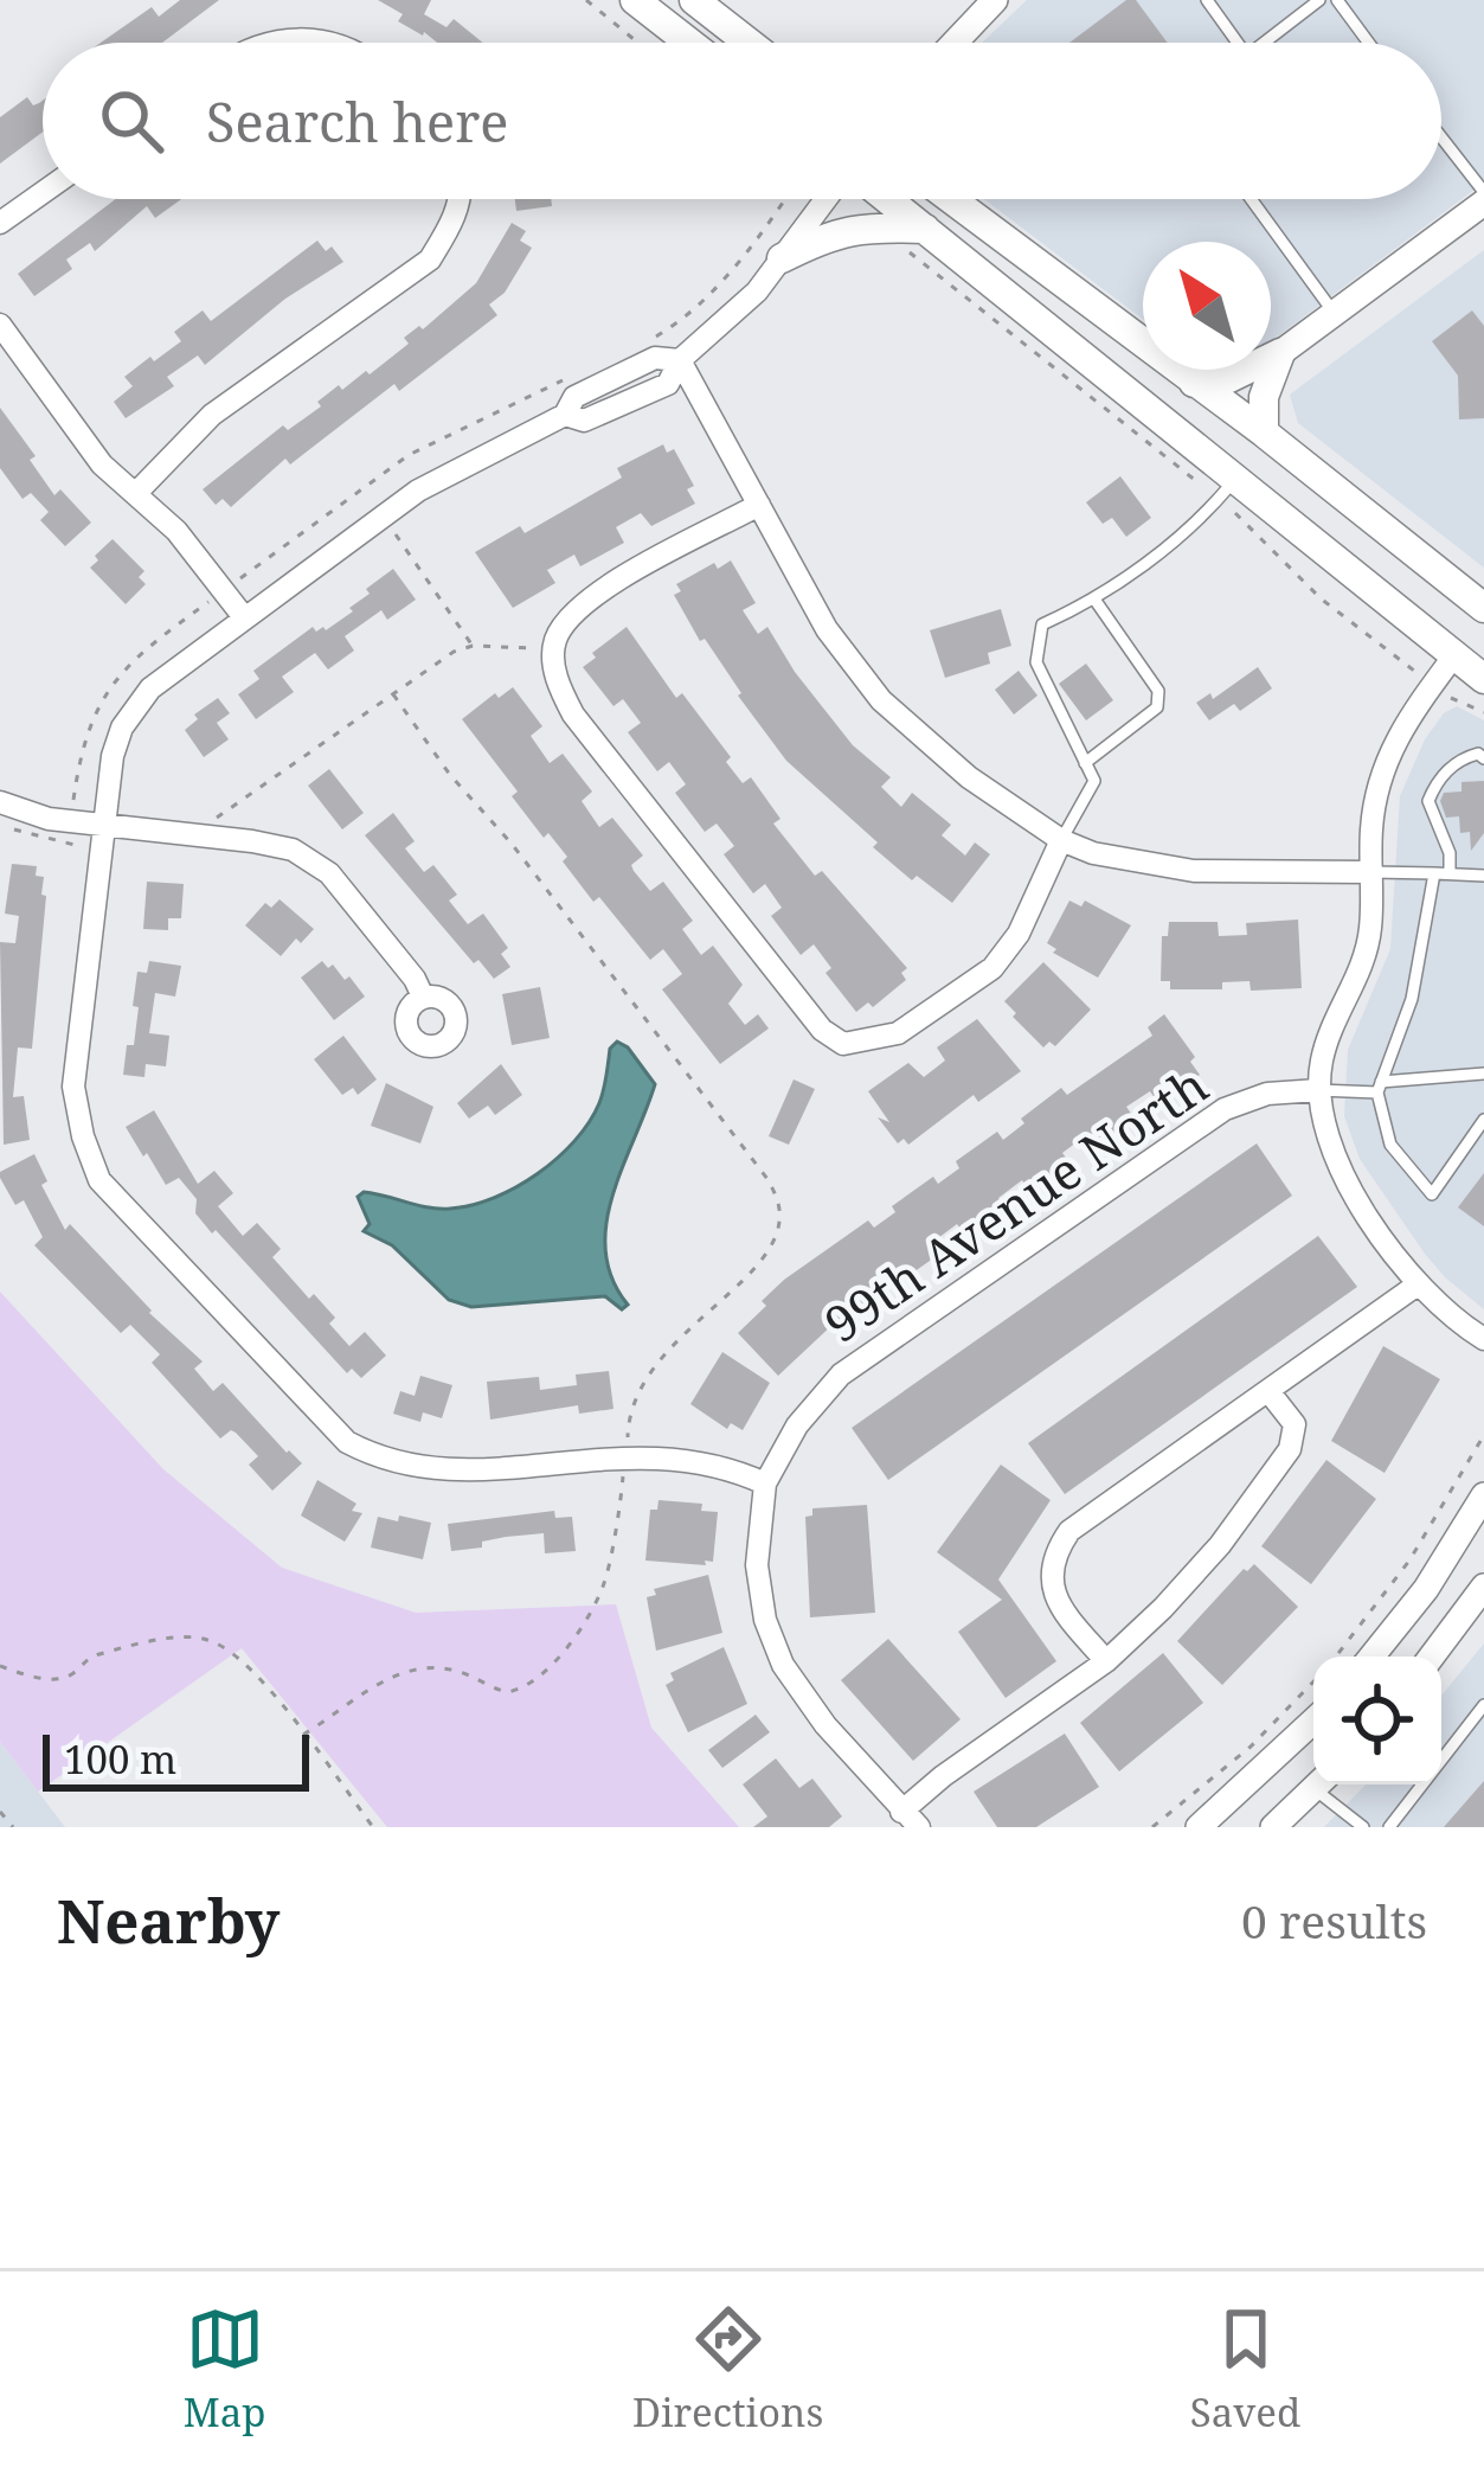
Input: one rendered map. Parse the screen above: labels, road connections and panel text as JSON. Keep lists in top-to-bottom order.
{
  "streets": {
    "street": ["99th Avenue North"]
  },
  "scale_bar": "100 m",
  "north": "top left",
  "page": {
    "search": "Search here",
    "scale": "100 m",
    "heading": ["Nearby", "0 results"],
    "nav": ["Map", "Directions", "Saved"]
  }
}
